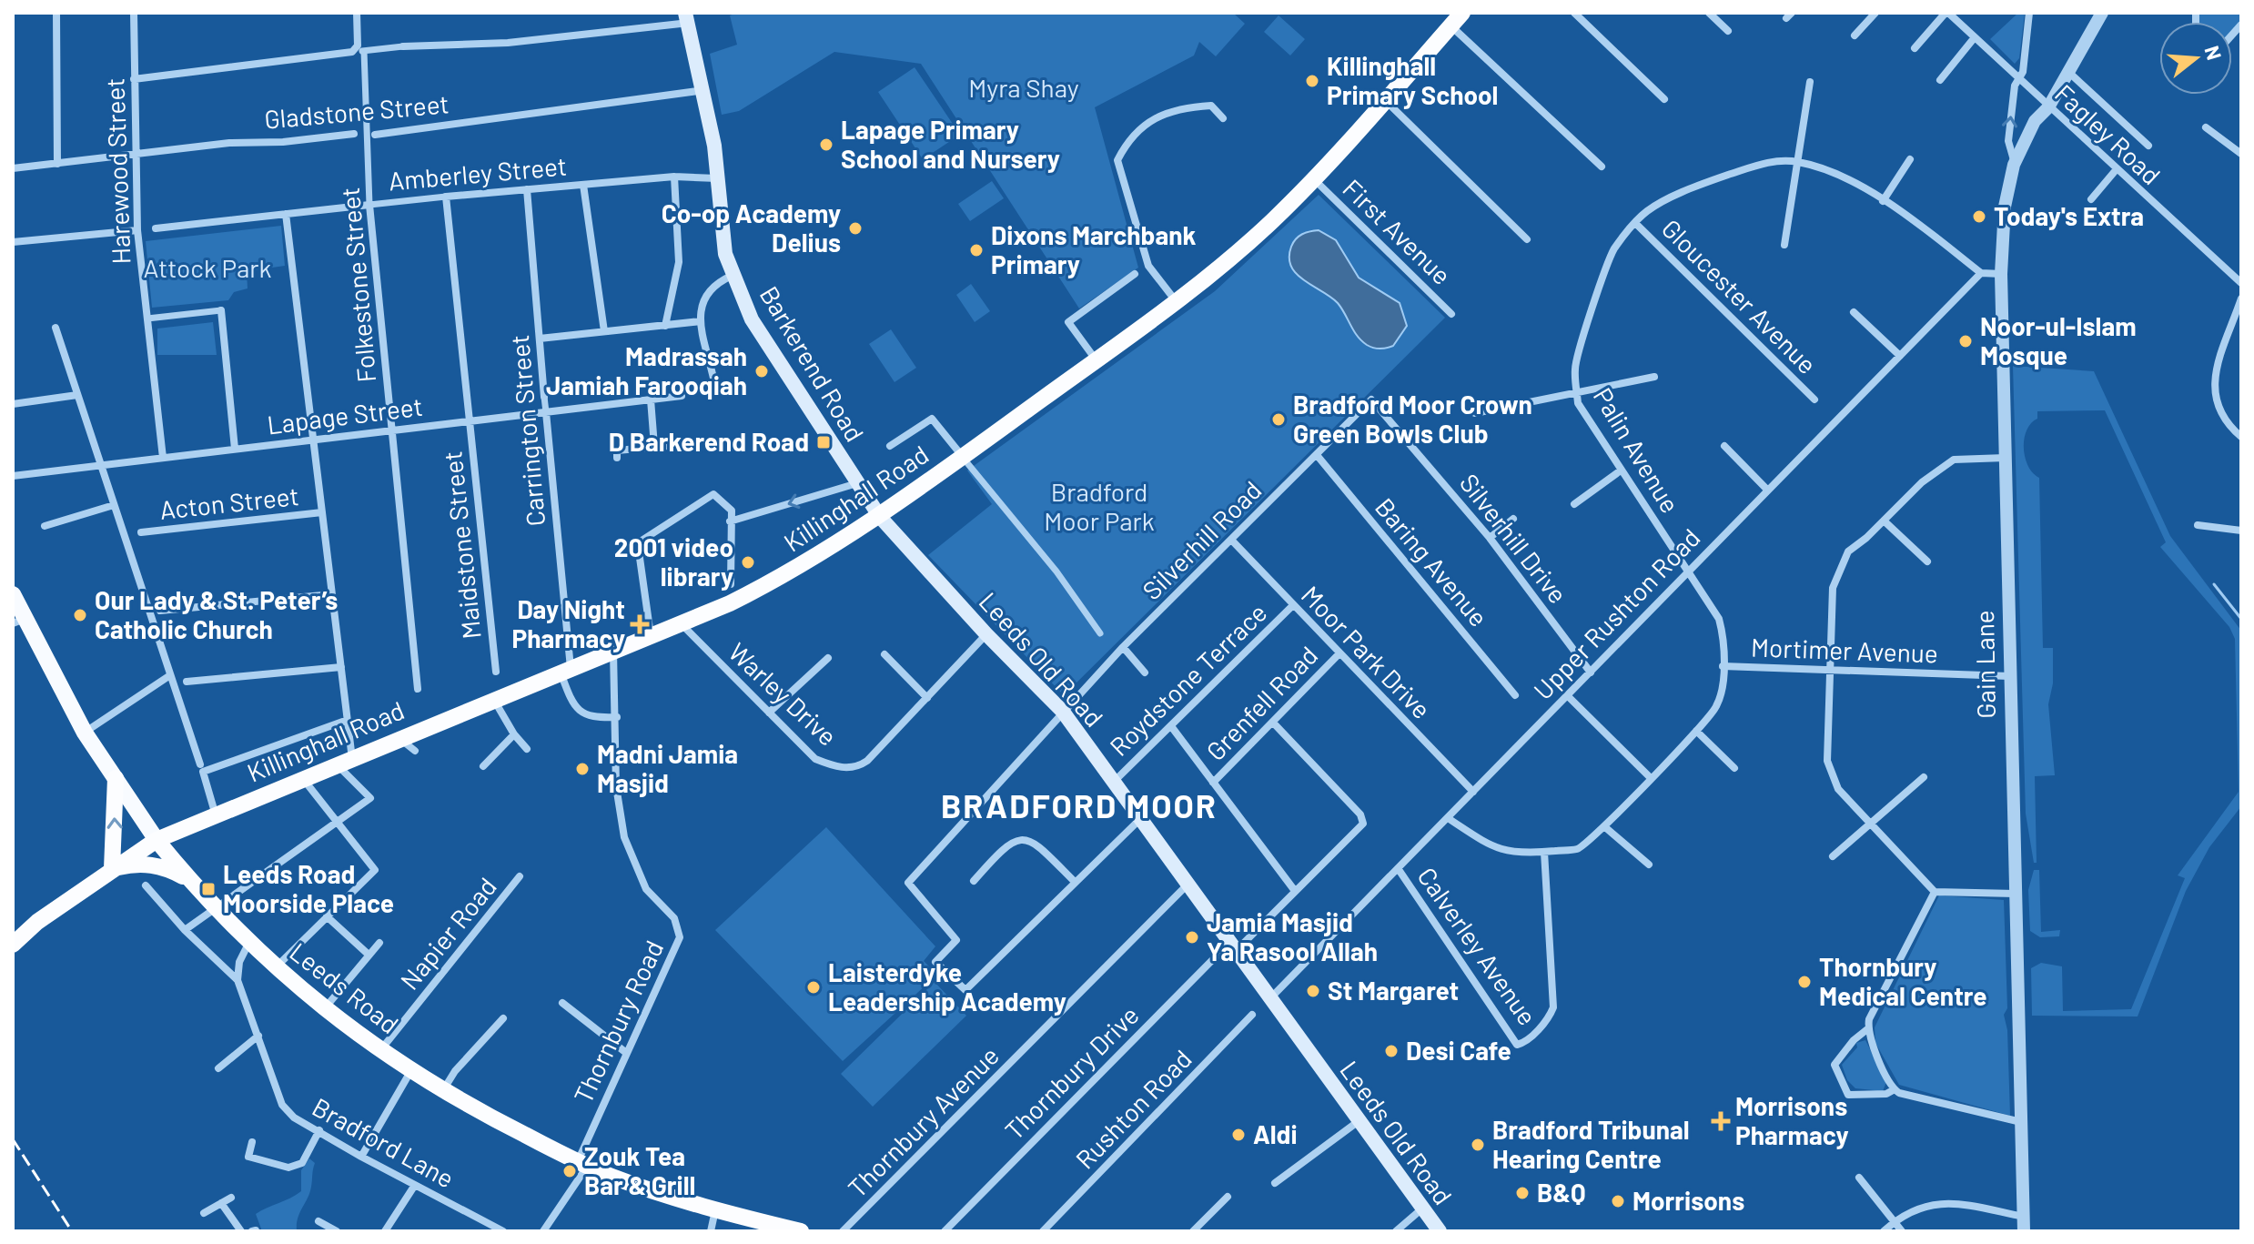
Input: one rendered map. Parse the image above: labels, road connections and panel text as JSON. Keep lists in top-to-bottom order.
{
  "streets": {
    "highway": ["Killinghall Road", "Leeds Road"],
    "main road": ["Barkerend Road", "Leeds Old Road"],
    "street": [
      "Gladstone Street",
      "Fagley Road",
      "Harewood Street",
      "Amberley Street",
      "First Avenue",
      "Folkestone Street",
      "Gloucester Avenue",
      "Lapage Street",
      "Carrington Street",
      "Palin Avenue",
      "Acton Street",
      "Silverhill Drive",
      "Silverhill Road",
      "Maidstone Street",
      "Baring Avenue",
      "Upper Rushton Road",
      "Mortimer Avenue",
      "Moor Park Drive",
      "Gain Lane",
      "Roydstone Terrace",
      "Warley Drive",
      "Grenfell Road",
      "Napier Road",
      "Calverley Avenue",
      "Thornbury Road",
      "Thornbury Drive",
      "Rushton Road",
      "Thornbury Avenue",
      "Bradford Lane"
    ]
  },
  "crossings": [
    ["Gladstone Street", "Harewood Street"],
    ["Gladstone Street", "Folkestone Street"],
    ["Gladstone Street", "Barkerend Road"],
    ["Fagley Road", "Gain Lane"],
    ["Harewood Street", "Lapage Street"],
    ["Amberley Street", "Folkestone Street"],
    ["Amberley Street", "Barkerend Road"],
    ["Amberley Street", "Carrington Street"],
    ["Amberley Street", "Maidstone Street"],
    ["First Avenue", "Killinghall Road"],
    ["Folkestone Street", "Lapage Street"],
    ["Gloucester Avenue", "Palin Avenue"],
    ["Barkerend Road", "Killinghall Road"],
    ["Barkerend Road", "Leeds Old Road"],
    ["Lapage Street", "Carrington Street"],
    ["Lapage Street", "Maidstone Street"],
    ["Carrington Street", "Killinghall Road"],
    ["Carrington Street", "Thornbury Road"],
    ["Palin Avenue", "Upper Rushton Road"],
    ["Palin Avenue", "Mortimer Avenue"],
    ["Palin Avenue", "Calverley Avenue"],
    ["Killinghall Road", "Leeds Old Road"],
    ["Killinghall Road", "Warley Drive"],
    ["Killinghall Road", "Leeds Road"],
    ["Killinghall Road", "Thornbury Road"],
    ["Silverhill Drive", "Silverhill Road"],
    ["Silverhill Drive", "Upper Rushton Road"],
    ["Silverhill Road", "Baring Avenue"],
    ["Silverhill Road", "Moor Park Drive"],
    ["Silverhill Road", "Leeds Old Road"],
    ["Upper Rushton Road", "Moor Park Drive"],
    ["Upper Rushton Road", "Leeds Old Road"],
    ["Upper Rushton Road", "Calverley Avenue"],
    ["Mortimer Avenue", "Gain Lane"],
    ["Moor Park Drive", "Roydstone Terrace"],
    ["Moor Park Drive", "Grenfell Road"],
    ["Leeds Old Road", "Roydstone Terrace"],
    ["Leeds Old Road", "Warley Drive"],
    ["Leeds Old Road", "Thornbury Drive"],
    ["Leeds Old Road", "Thornbury Avenue"],
    ["Grenfell Road", "Thornbury Drive"],
    ["Napier Road", "Leeds Road"],
    ["Leeds Road", "Thornbury Road"]
  ],
  "districts": ["BRADFORD MOOR"],
  "parks": ["Myra Shay", "Attock Park", "Bradford Moor Park"],
  "places": {
    "other": [
      "Killinghall Primary School",
      "Lapage Primary School and Nursery",
      "Today's Extra",
      "Co-op Academy Delius",
      "Dixons Marchbank Primary",
      "Noor-ul-Islam Mosque",
      "Madrassah Jamiah Farooqiah",
      "Bradford Moor Crown Green Bowls Club",
      "2001 video library",
      "Our Lady & St. Peter’s Catholic Church",
      "Madni Jamia Masjid",
      "Jamia Masjid Ya Rasool Allah",
      "Thornbury Medical Centre",
      "Laisterdyke Leadership Academy",
      "St Margaret",
      "Desi Cafe",
      "Aldi",
      "Bradford Tribunal Hearing Centre",
      "Zouk Tea Bar & Grill",
      "B&Q",
      "Morrisons"
    ],
    "transit": ["D Barkerend Road", "Leeds Road Moorside Place"],
    "health": ["Day Night Pharmacy", "Morrisons Pharmacy"]
  },
  "north": "right"
}
